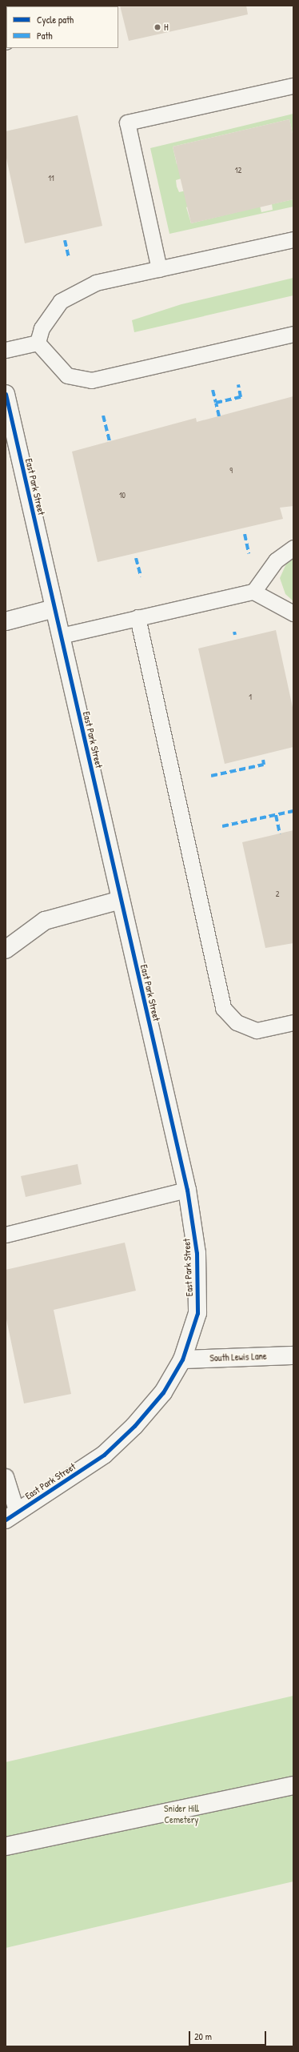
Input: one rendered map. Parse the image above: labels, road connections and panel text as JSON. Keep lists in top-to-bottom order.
{
  "streets": {
    "street": ["East Park Street", "South Lewis Lane"]
  },
  "crossings": [
    ["East Park Street", "South Lewis Lane"]
  ],
  "parks": ["Snider Hill Cemetery"],
  "places": ["H"],
  "house_numbers": [
    "12",
    "11",
    "9",
    "10",
    "1",
    "2"
  ],
  "legend": ["Cycle path", "Path"],
  "scale_bar": "20 m"
}
